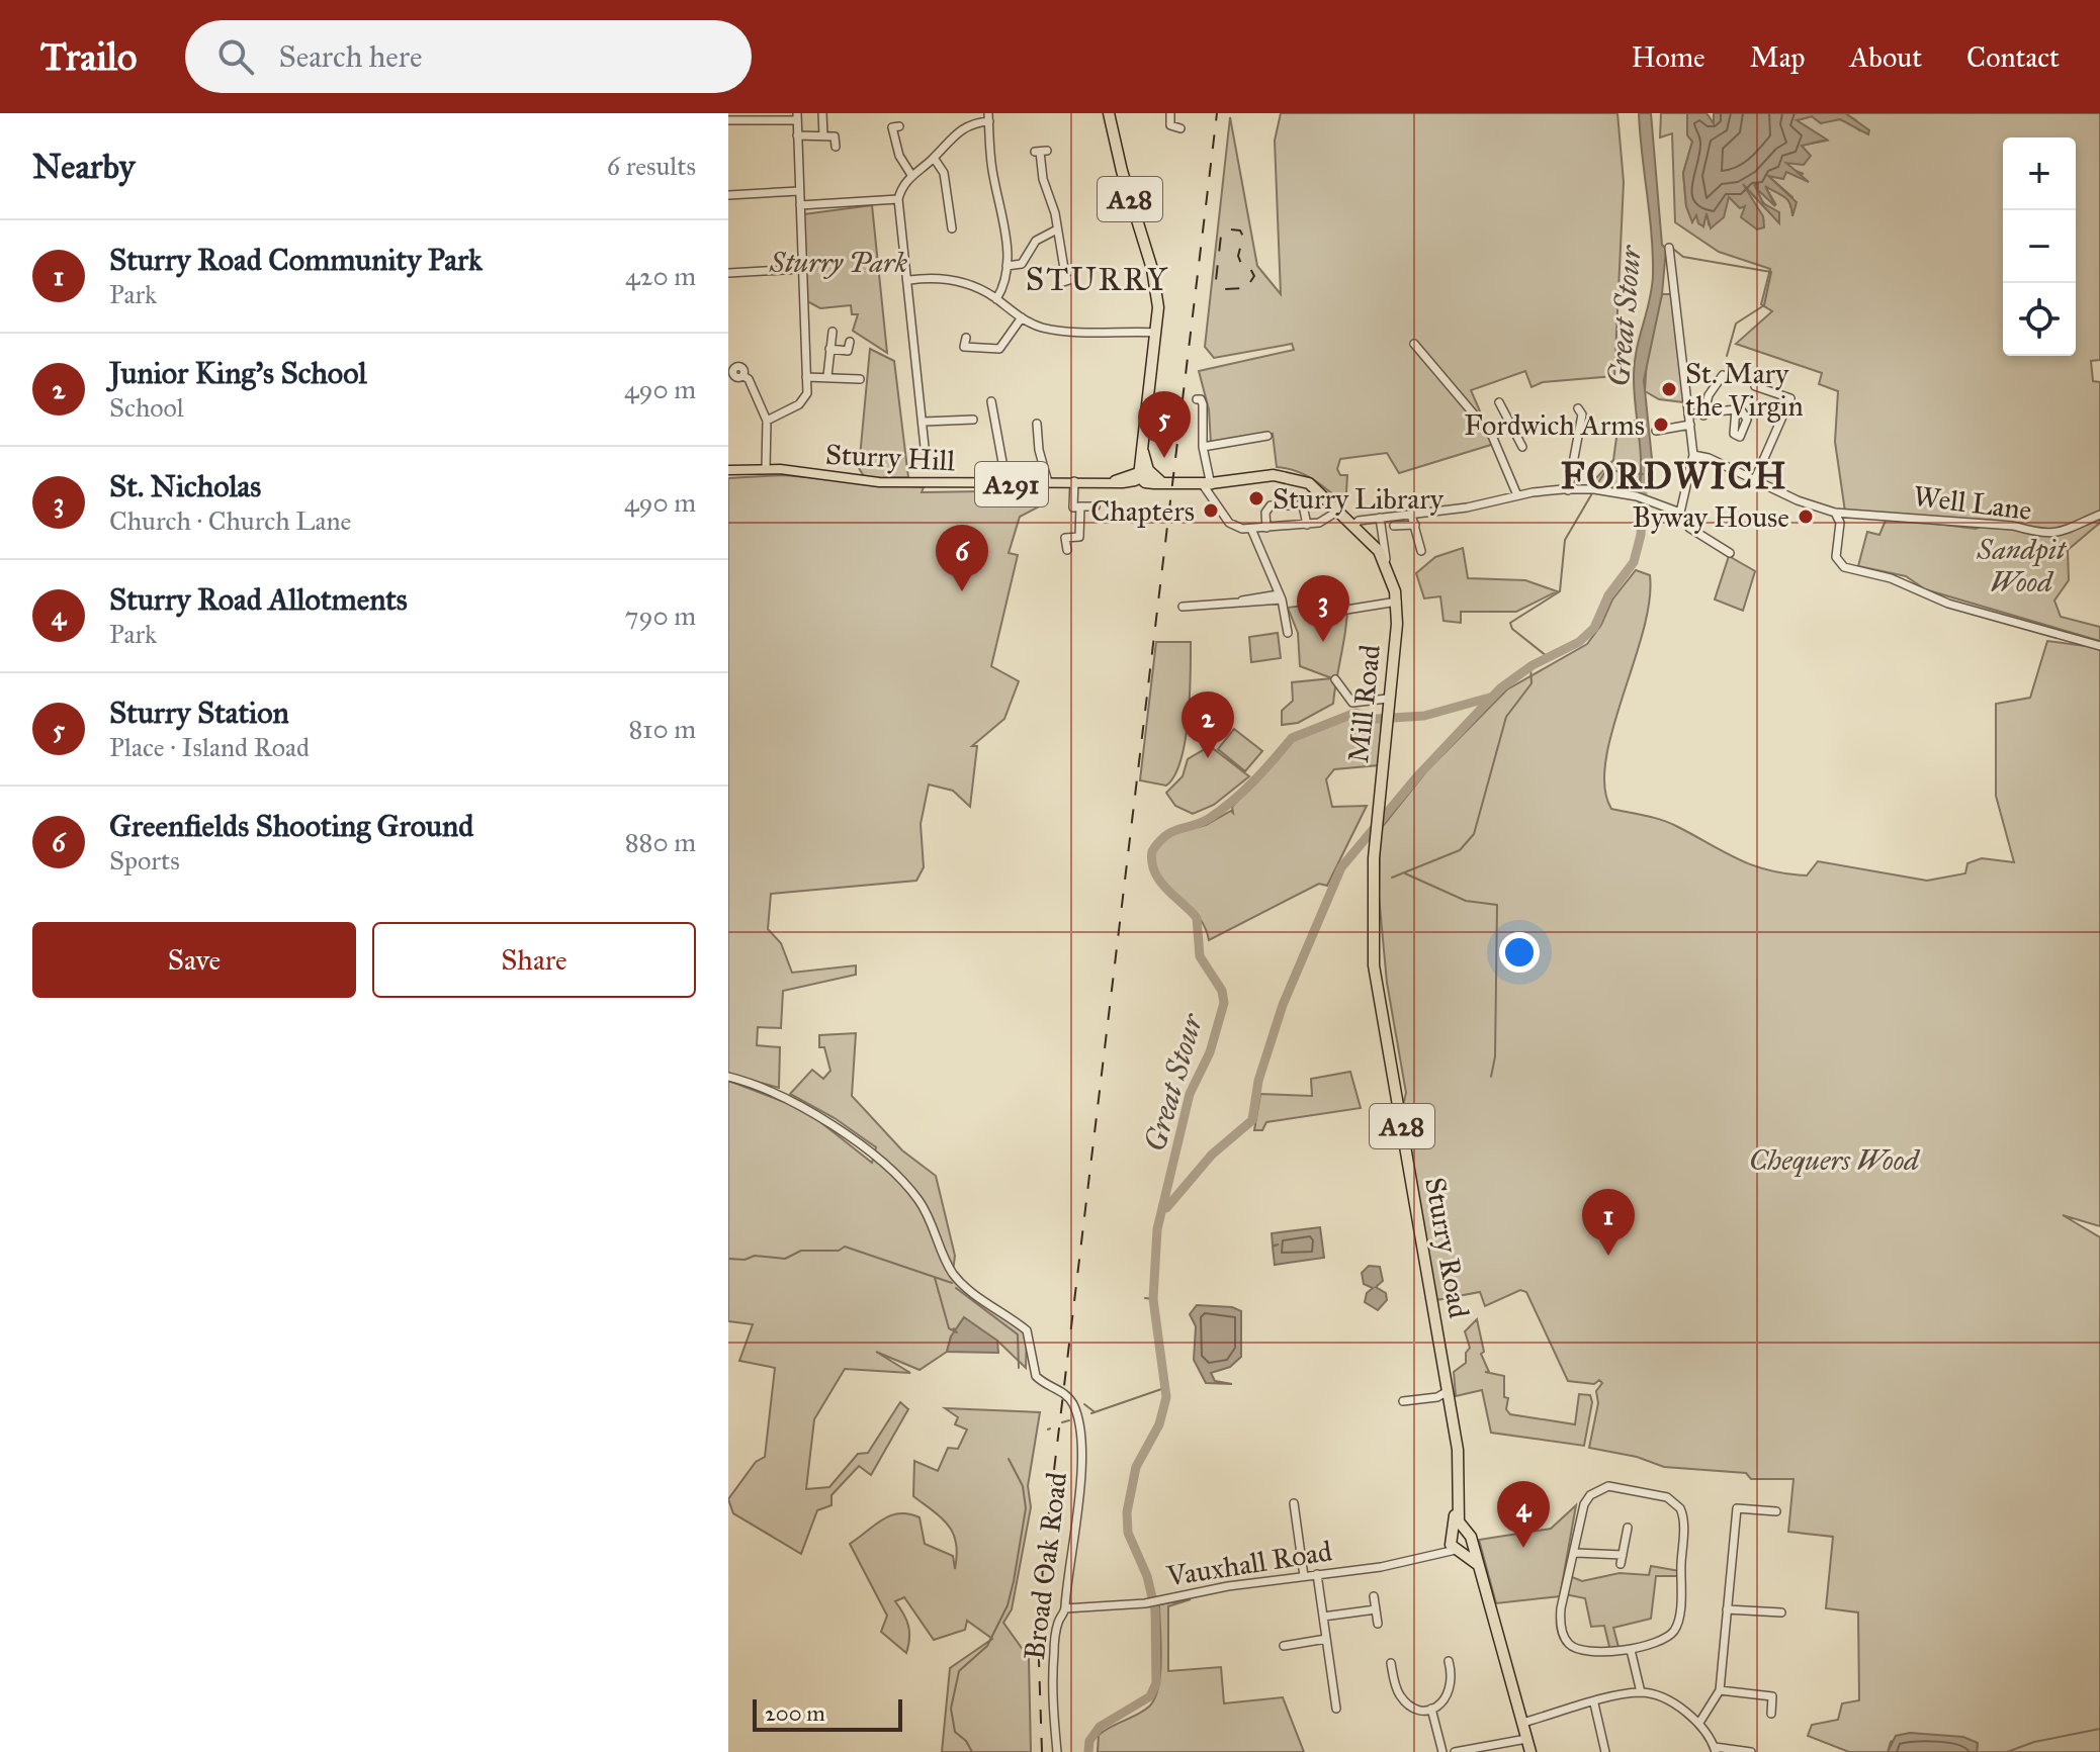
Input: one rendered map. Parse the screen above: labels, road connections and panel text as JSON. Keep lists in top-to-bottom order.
{
  "streets": {
    "highway": ["A28", "Mill Road", "Sturry Road"],
    "main road": ["Sturry Hill", "A291"],
    "street": ["Well Lane", "Vauxhall Road", "Broad Oak Road"]
  },
  "crossings": [
    ["A28", "Sturry Hill"],
    ["A28", "Mill Road"],
    ["Sturry Hill", "A291"],
    ["Mill Road", "Sturry Road"],
    ["Sturry Road", "Vauxhall Road"],
    ["Vauxhall Road", "Broad Oak Road"]
  ],
  "districts": ["STURRY", "FORDWICH"],
  "water": ["Great Stour"],
  "parks": ["Sturry Park", "Sandpit Wood", "Chequers Wood"],
  "places": [
    "St. Mary the Virgin",
    "Fordwich Arms",
    "Sturry Library",
    "Chapters",
    "Byway House"
  ],
  "scale_bar": "200 m",
  "page": {
    "header": "Trailo",
    "search": "Search here",
    "nav": [
      "Home",
      "Map",
      "About",
      "Contact"
    ],
    "heading": ["Nearby", "6 results"],
    "map_buttons": ["+", "−"],
    "list": [
      {
        "mark": "1",
        "name": "Sturry Road Community Park",
        "note": "Park",
        "value": "420 m"
      },
      {
        "mark": "2",
        "name": "Junior King's School",
        "note": "School",
        "value": "490 m"
      },
      {
        "mark": "3",
        "name": "St. Nicholas",
        "note": "Church · Church Lane",
        "value": "490 m"
      },
      {
        "mark": "4",
        "name": "Sturry Road Allotments",
        "note": "Park",
        "value": "790 m"
      },
      {
        "mark": "5",
        "name": "Sturry Station",
        "note": "Place · Island Road",
        "value": "810 m"
      },
      {
        "mark": "6",
        "name": "Greenfields Shooting Ground",
        "note": "Sports",
        "value": "880 m"
      }
    ],
    "pins": [
      "5",
      "6",
      "3",
      "2",
      "1",
      "4"
    ],
    "buttons": ["Save", "Share"],
    "scale": "200 m"
  }
}
